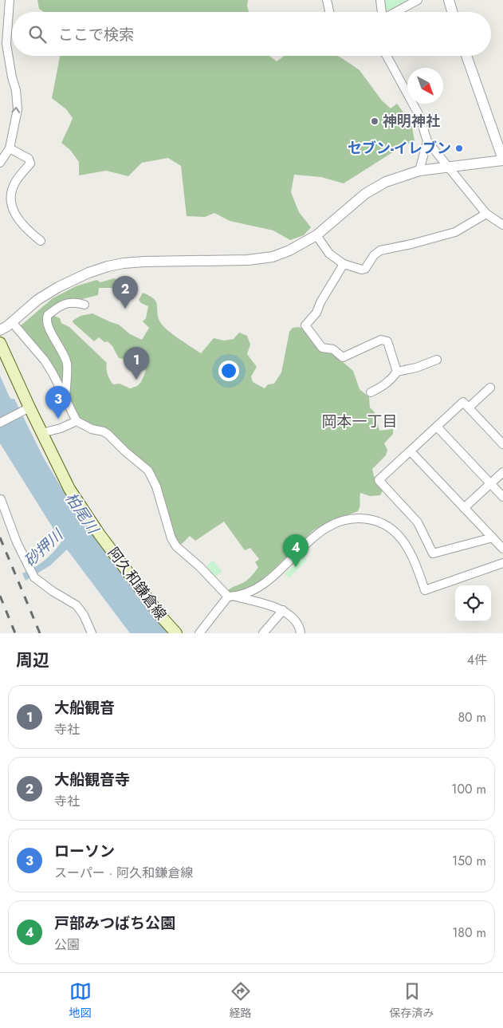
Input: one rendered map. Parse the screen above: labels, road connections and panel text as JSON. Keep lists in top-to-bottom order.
{
  "streets": {
    "main road": ["阿久和鎌倉線"]
  },
  "districts": ["岡本一丁目"],
  "water": ["柏尾川", "砂押川"],
  "places": ["神明神社", "セブン-イレブン"],
  "north": "bottom right",
  "page": {
    "search": "ここで検索",
    "pins": [
      "2",
      "1",
      "3",
      "4"
    ],
    "heading": ["周辺", "4件"],
    "list": [
      {
        "mark": "1",
        "name": "大船観音",
        "note": "寺社",
        "value": "80 m"
      },
      {
        "mark": "2",
        "name": "大船観音寺",
        "note": "寺社",
        "value": "100 m"
      },
      {
        "mark": "3",
        "name": "ローソン",
        "note": "スーパー · 阿久和鎌倉線",
        "value": "150 m"
      },
      {
        "mark": "4",
        "name": "戸部みつばち公園",
        "note": "公園",
        "value": "180 m"
      }
    ],
    "nav": ["地図", "経路", "保存済み"]
  }
}
